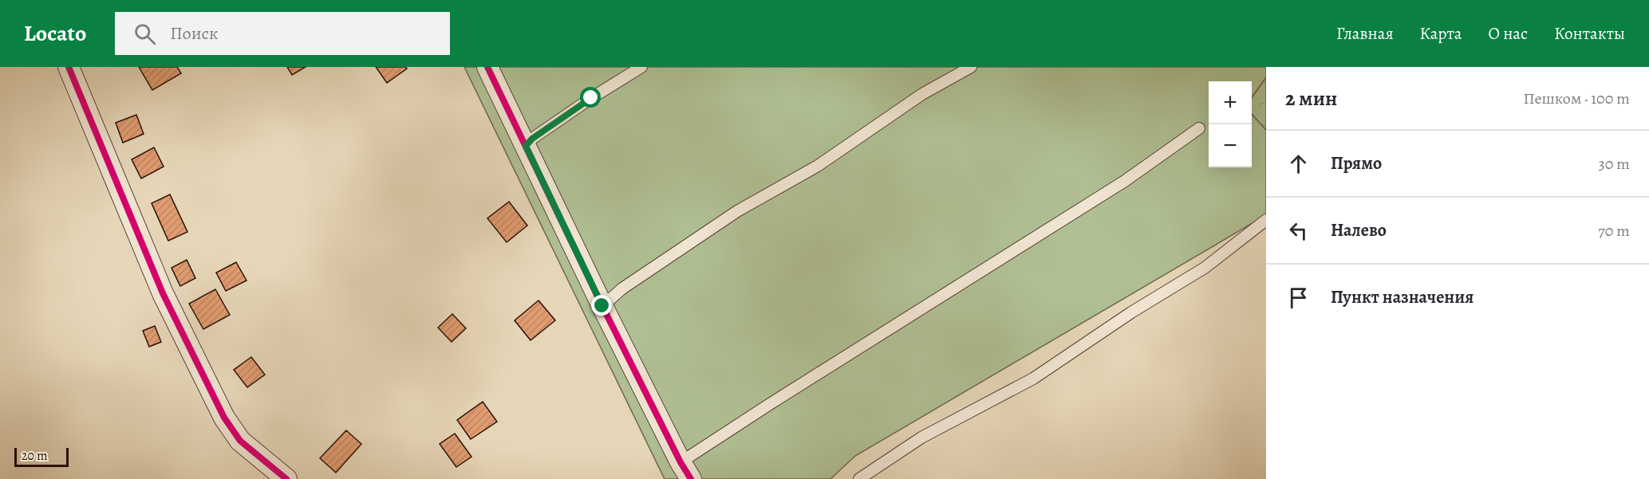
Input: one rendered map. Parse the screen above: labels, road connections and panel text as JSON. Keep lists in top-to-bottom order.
{
  "scale_bar": "20 m",
  "page": {
    "header": "Locato",
    "search": "Поиск",
    "nav": [
      "Главная",
      "Карта",
      "О нас",
      "Контакты"
    ],
    "heading": ["2 мин", "Пешком · 100 m"],
    "map_buttons": ["+", "−"],
    "list": [
      ["Прямо", "30 m"],
      ["Налево", "70 m"],
      "Пункт назначения"
    ],
    "scale": "20 m"
  }
}
